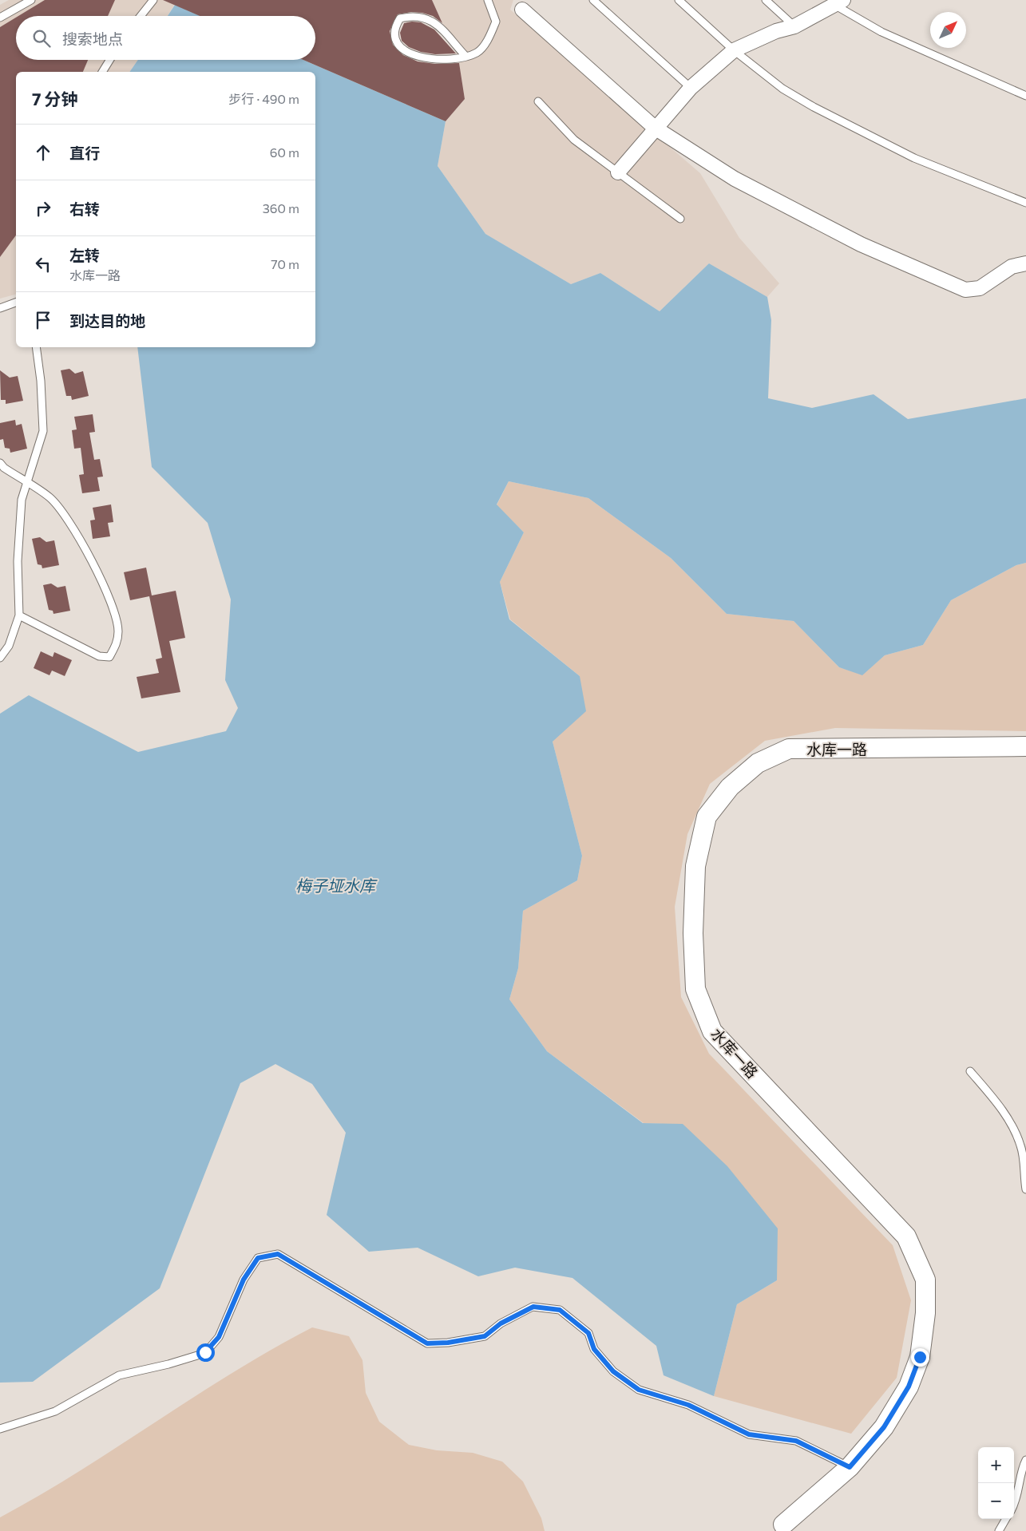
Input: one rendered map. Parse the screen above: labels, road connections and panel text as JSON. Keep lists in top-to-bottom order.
{
  "streets": {
    "street": ["水库一路"]
  },
  "water": ["梅子垭水库"],
  "north": "top right",
  "page": {
    "search": "搜索地点",
    "heading": ["7 分钟", "步行 · 490 m"],
    "list": [
      ["直行", "60 m"],
      ["右转", "360 m"],
      ["左转", "水库一路", "70 m"],
      "到达目的地"
    ],
    "map_buttons": ["+", "−"]
  }
}
